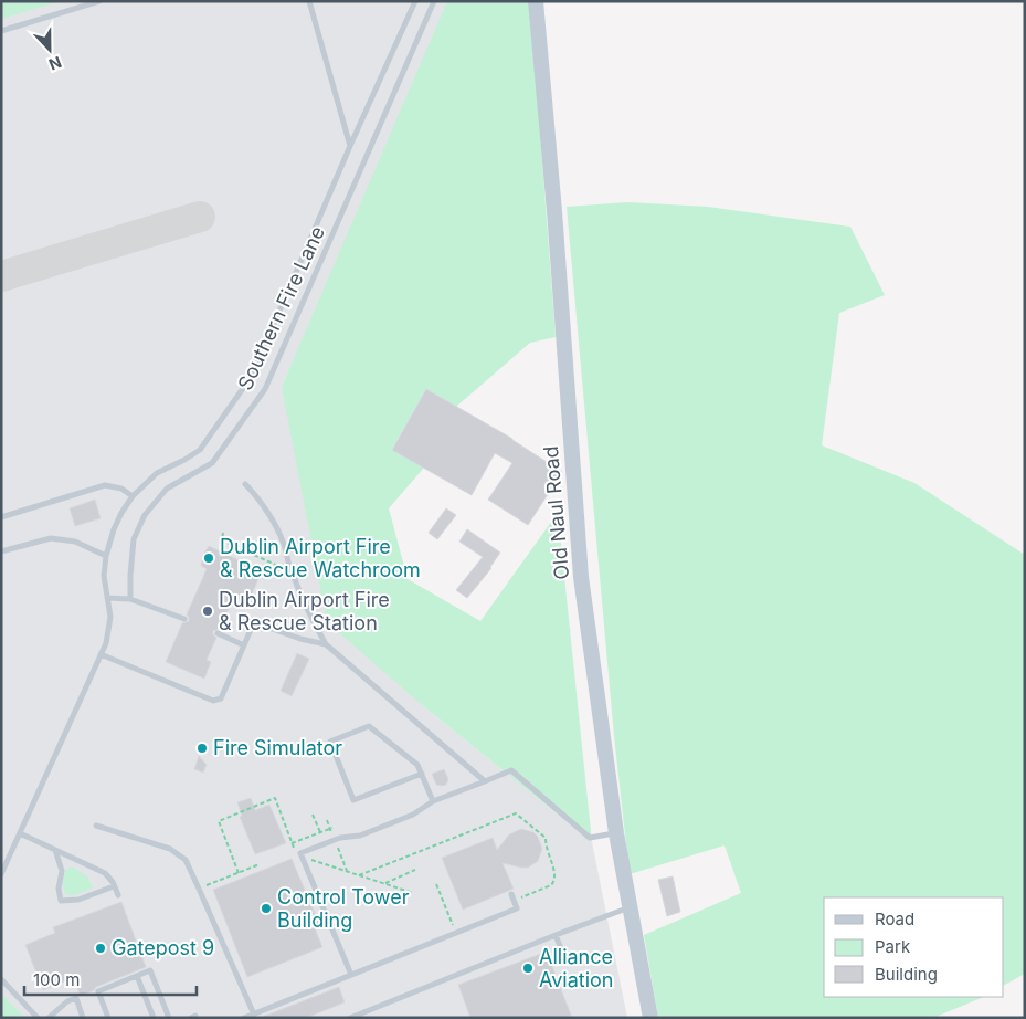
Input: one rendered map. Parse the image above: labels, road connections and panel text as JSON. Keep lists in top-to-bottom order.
{
  "streets": {
    "main road": ["Old Naul Road"],
    "lane": ["Southern Fire Lane"]
  },
  "places": [
    "Dublin Airport Fire & Rescue Watchroom",
    "Dublin Airport Fire & Rescue Station",
    "Fire Simulator",
    "Control Tower Building",
    "Gatepost 9",
    "Alliance Aviation"
  ],
  "legend": ["Road", "Park", "Building"],
  "scale_bar": "100 m",
  "north": "bottom"
}
